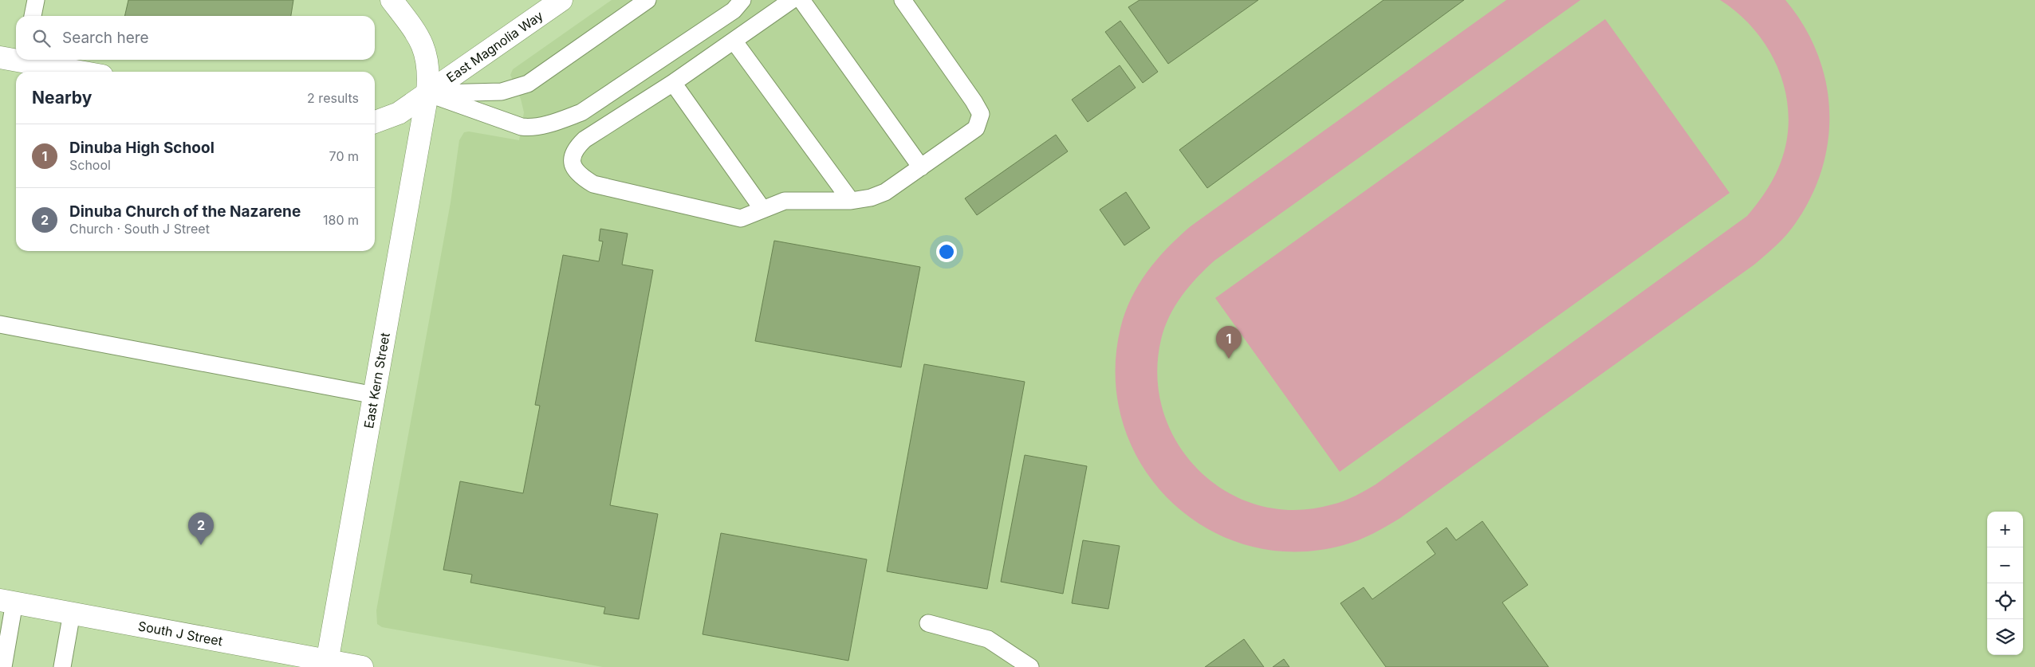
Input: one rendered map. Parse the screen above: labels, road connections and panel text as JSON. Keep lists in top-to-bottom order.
{
  "streets": {
    "street": ["East Magnolia Way", "East Kern Street", "South J Street"]
  },
  "crossings": [
    ["East Magnolia Way", "East Kern Street"],
    ["East Kern Street", "South J Street"]
  ],
  "page": {
    "search": "Search here",
    "heading": ["Nearby", "2 results"],
    "list": [
      {
        "mark": "1",
        "name": "Dinuba High School",
        "note": "School",
        "value": "70 m"
      },
      {
        "mark": "2",
        "name": "Dinuba Church of the Nazarene",
        "note": "Church · South J Street",
        "value": "180 m"
      }
    ],
    "pins": ["1", "2"],
    "map_buttons": ["+", "−"]
  }
}
